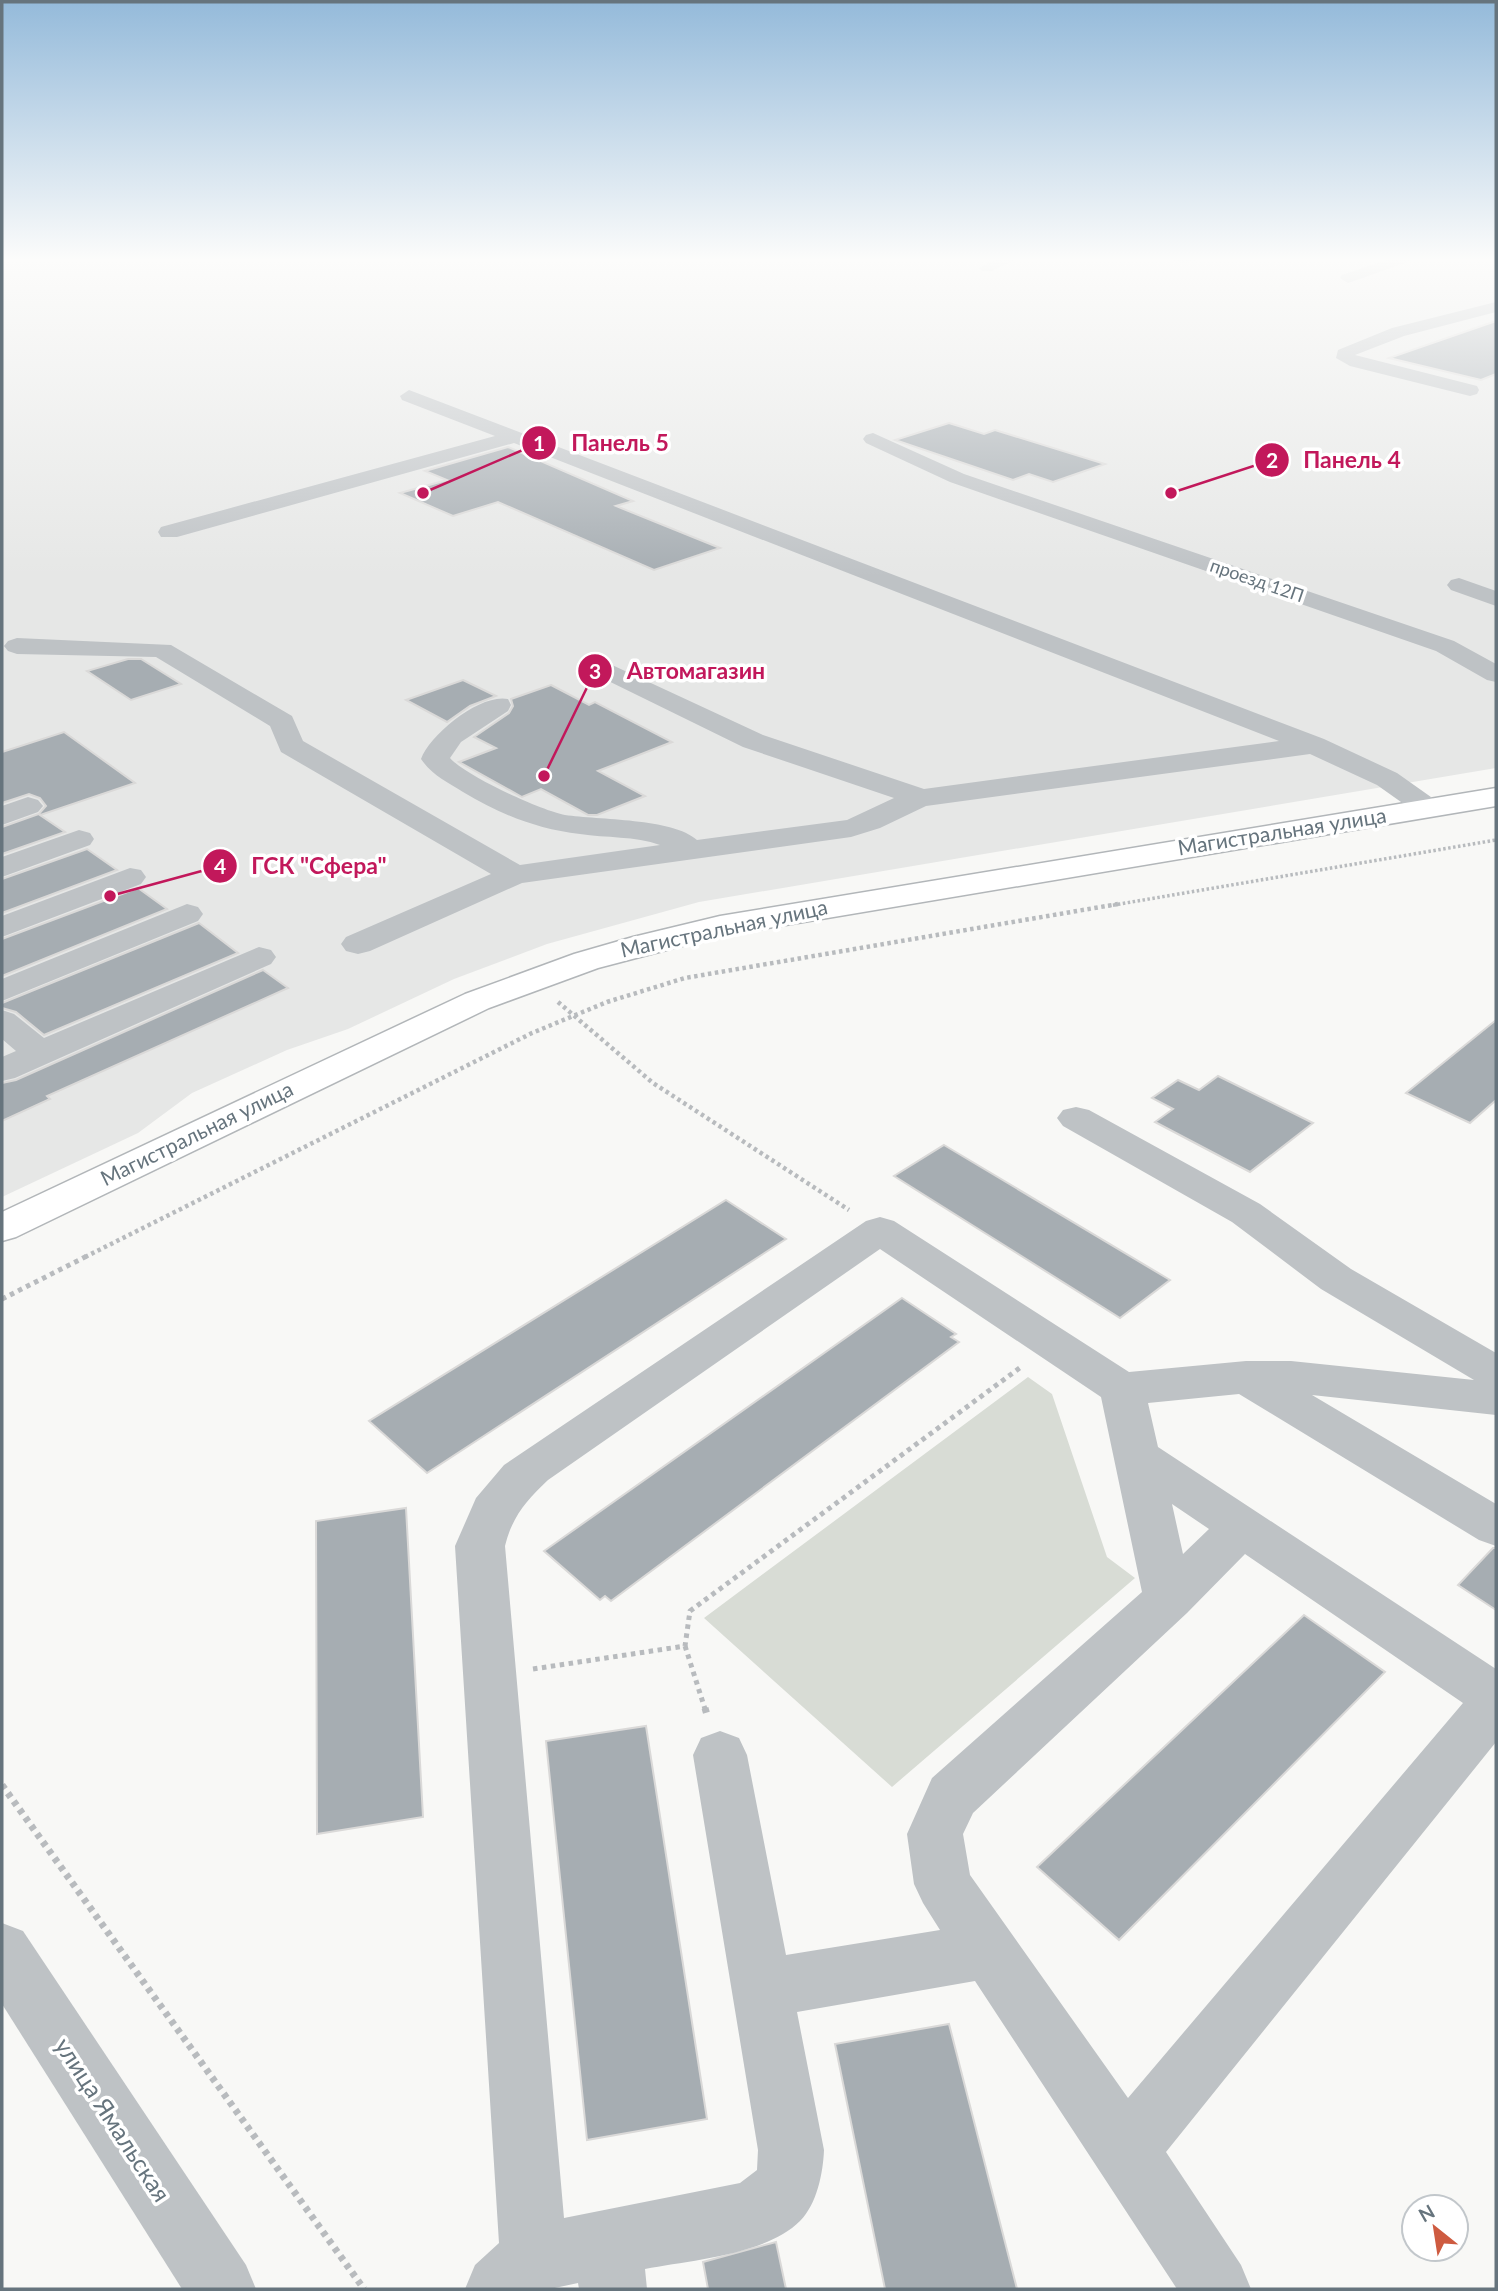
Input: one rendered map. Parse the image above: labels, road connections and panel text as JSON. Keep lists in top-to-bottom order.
{
  "streets": {
    "main road": ["Магистральная улица"],
    "street": ["проезд 12П", "улица Ямальская"]
  },
  "places": [
    "Панель 5",
    "Панель 4",
    "Автомагазин",
    "ГСК \"Сфера\""
  ],
  "north": "top left"
}
